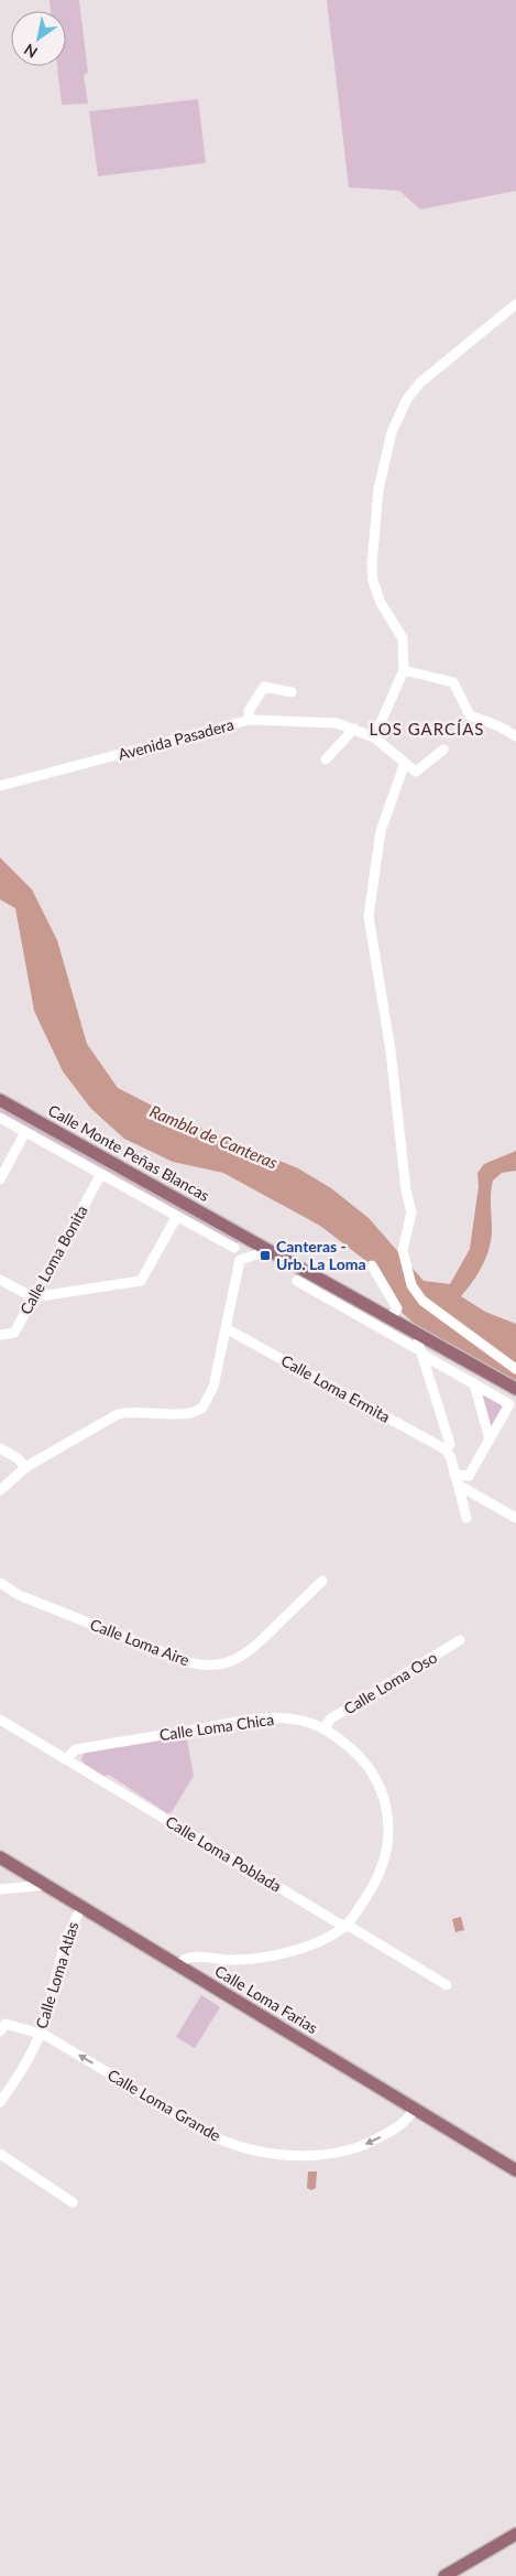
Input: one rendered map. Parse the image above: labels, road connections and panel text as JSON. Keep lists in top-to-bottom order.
{
  "streets": {
    "main road": ["Calle Monte Peñas Blancas", "Calle Loma Farias"],
    "street": [
      "Avenida Pasadera",
      "Calle Loma Bonita",
      "Calle Loma Ermita",
      "Calle Loma Aire",
      "Calle Loma Oso",
      "Calle Loma Chica",
      "Calle Loma Poblada",
      "Calle Loma Atlas",
      "Calle Loma Grande"
    ]
  },
  "crossings": [
    ["Calle Monte Peñas Blancas", "Calle Loma Bonita"],
    ["Calle Loma Oso", "Calle Loma Chica"],
    ["Calle Loma Chica", "Calle Loma Poblada"],
    ["Calle Loma Chica", "Calle Loma Farias"],
    ["Calle Loma Atlas", "Calle Loma Farias"],
    ["Calle Loma Atlas", "Calle Loma Grande"],
    ["Calle Loma Farias", "Calle Loma Grande"]
  ],
  "one_way": ["Calle Loma Grande"],
  "districts": ["LOS GARCÍAS"],
  "water": ["Rambla de Canteras"],
  "places": {
    "transit": ["Canteras - Urb. La Loma"]
  },
  "north": "bottom left"
}
